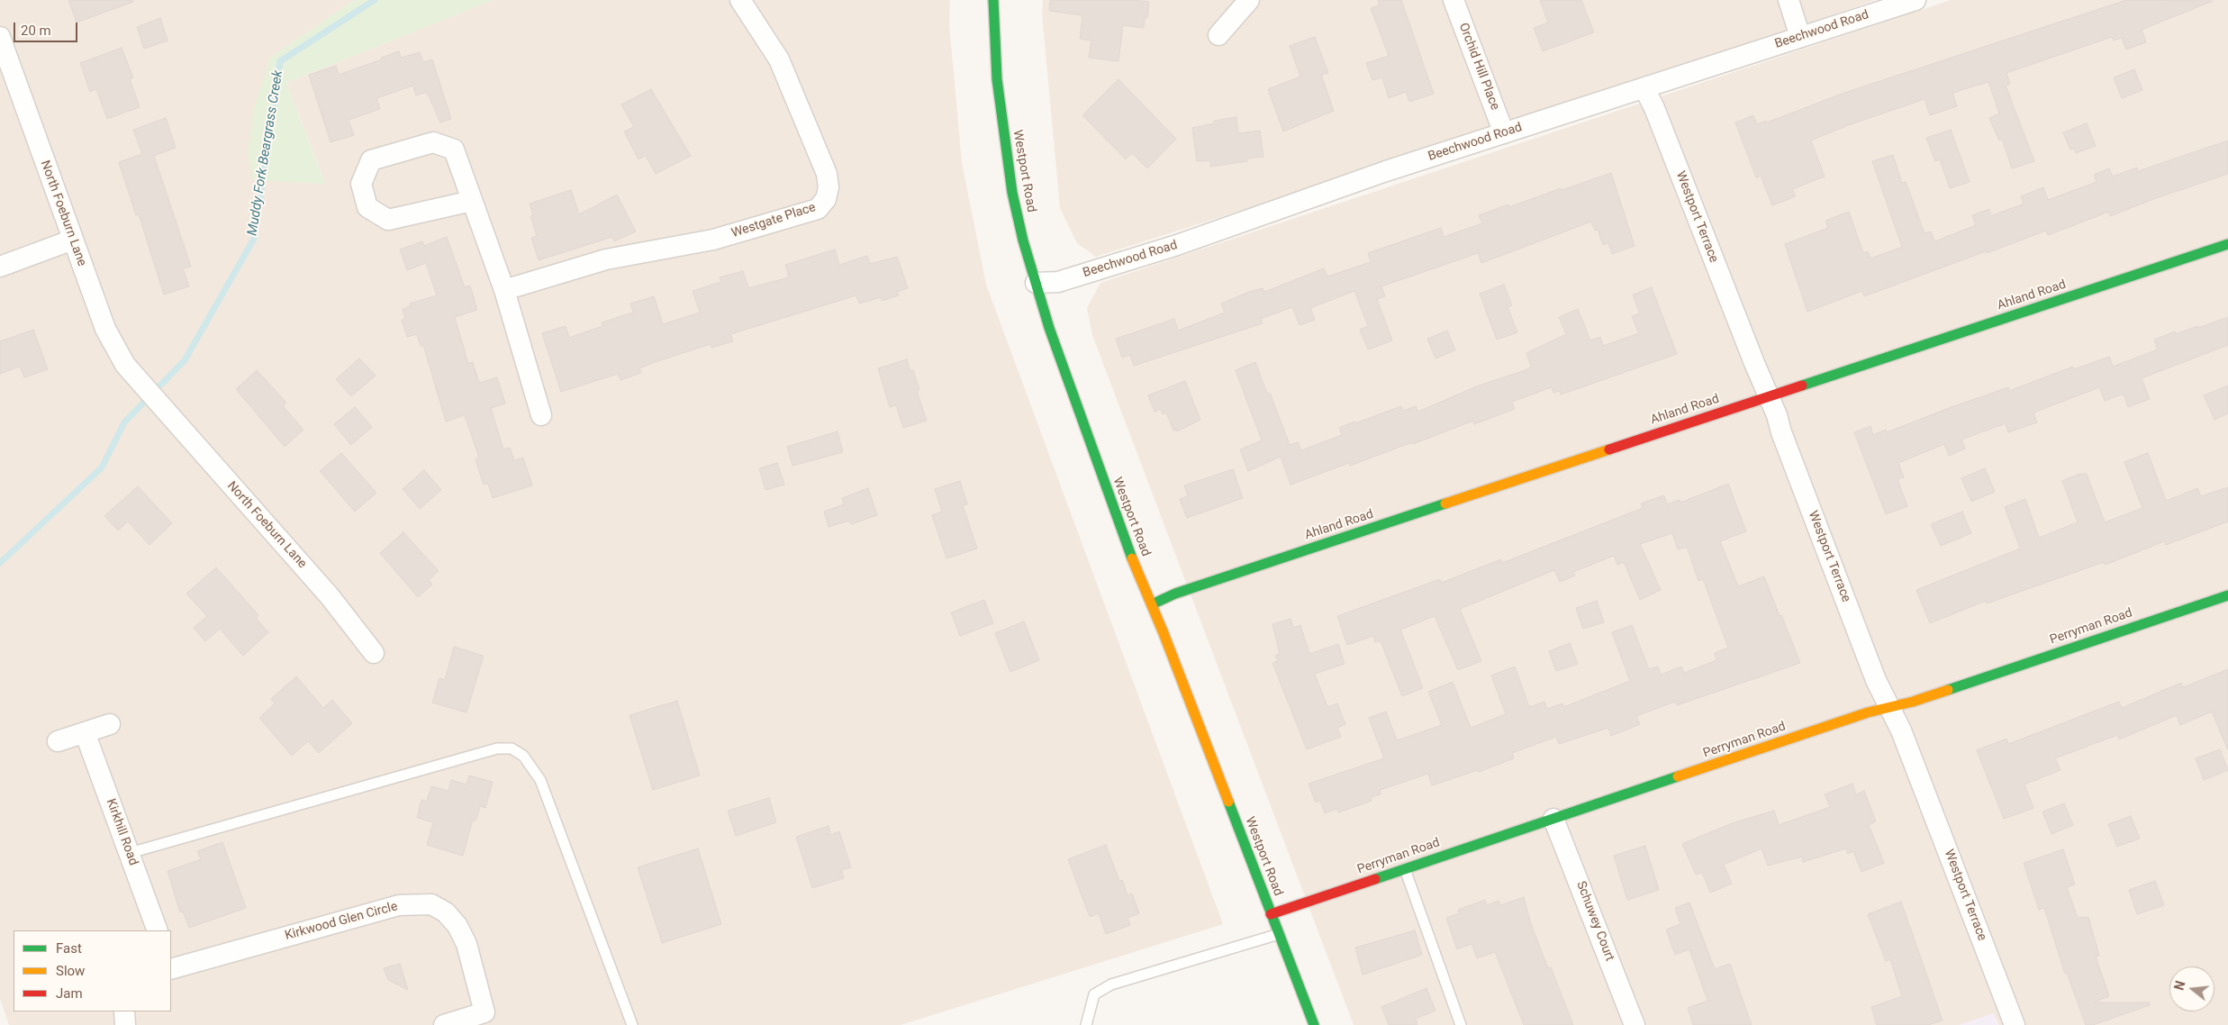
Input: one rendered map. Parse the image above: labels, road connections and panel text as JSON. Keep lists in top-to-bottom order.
{
  "streets": {
    "street": [
      "Beechwood Road",
      "Orchid Hill Place",
      "Westport Road",
      "North Foeburn Lane",
      "Westport Terrace",
      "Westgate Place",
      "Ahland Road",
      "Perryman Road",
      "Kirkhill Road",
      "Kirkwood Glen Circle",
      "Schuwey Court"
    ]
  },
  "crossings": [
    ["Beechwood Road", "Orchid Hill Place"],
    ["Beechwood Road", "Westport Road"],
    ["Beechwood Road", "Westport Terrace"],
    ["Westport Road", "Ahland Road"],
    ["Westport Road", "Perryman Road"],
    ["Westport Terrace", "Ahland Road"],
    ["Westport Terrace", "Perryman Road"],
    ["Perryman Road", "Schuwey Court"]
  ],
  "water": ["Muddy Fork Beargrass Creek"],
  "legend": ["Fast", "Slow", "Jam"],
  "scale_bar": "20 m",
  "north": "left"
}
